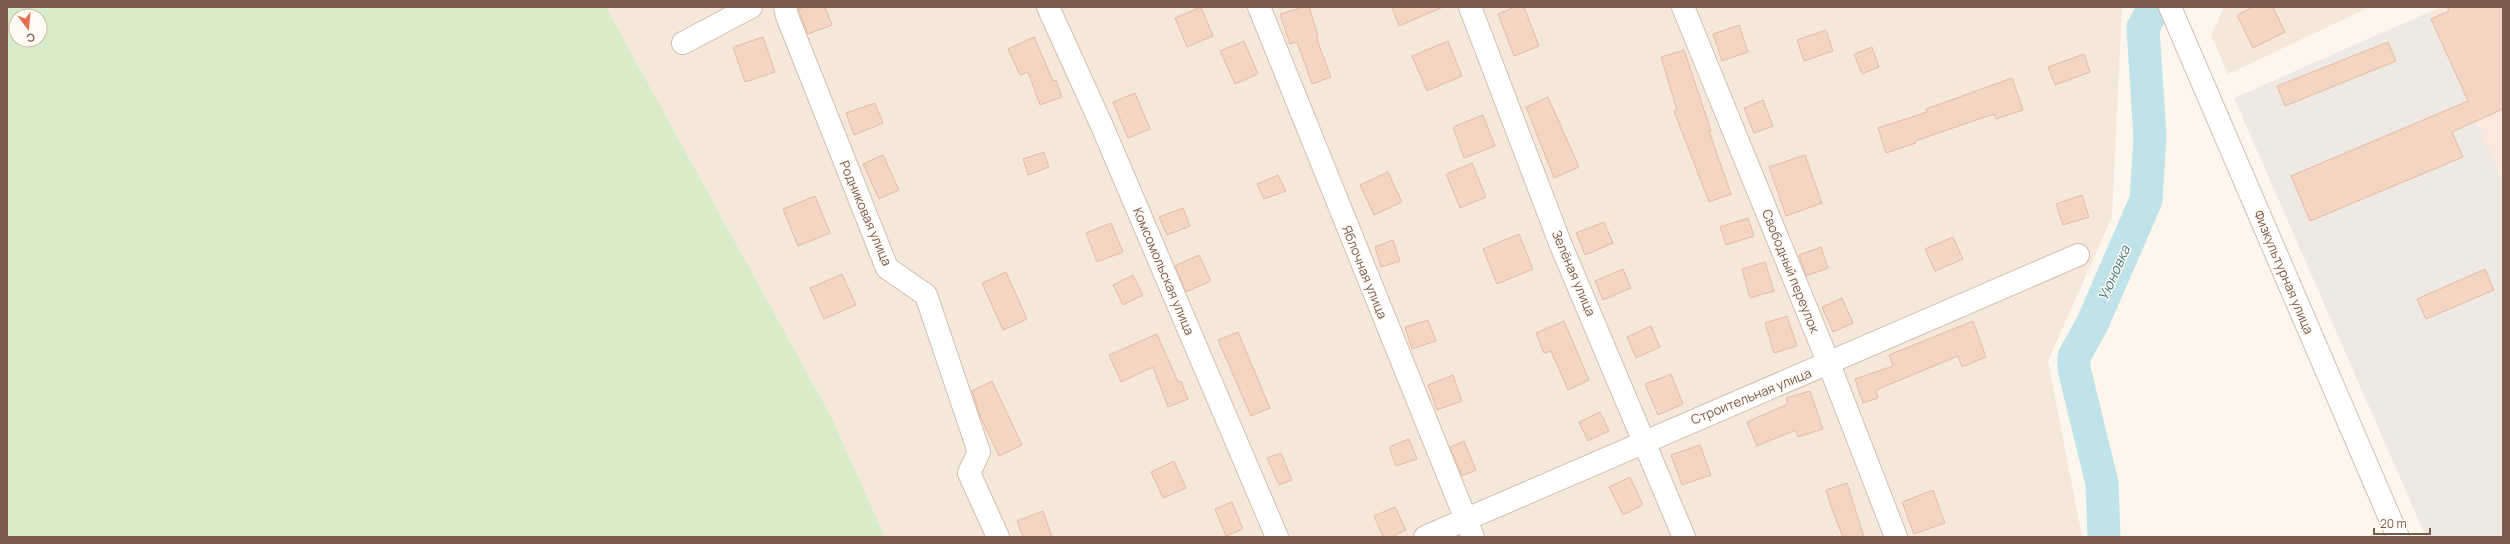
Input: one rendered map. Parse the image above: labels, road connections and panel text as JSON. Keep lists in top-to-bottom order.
{
  "streets": {
    "street": [
      "Родниковая улица",
      "Комсомольская улица",
      "Свободный переулок",
      "Яблочная улица",
      "Физкультурная улица",
      "Зелёная улица",
      "Строительная улица"
    ]
  },
  "crossings": [
    ["Свободный переулок", "Строительная улица"],
    ["Яблочная улица", "Строительная улица"],
    ["Зелёная улица", "Строительная улица"]
  ],
  "water": ["Уюновка"],
  "scale_bar": "20 m",
  "north": "bottom"
}
